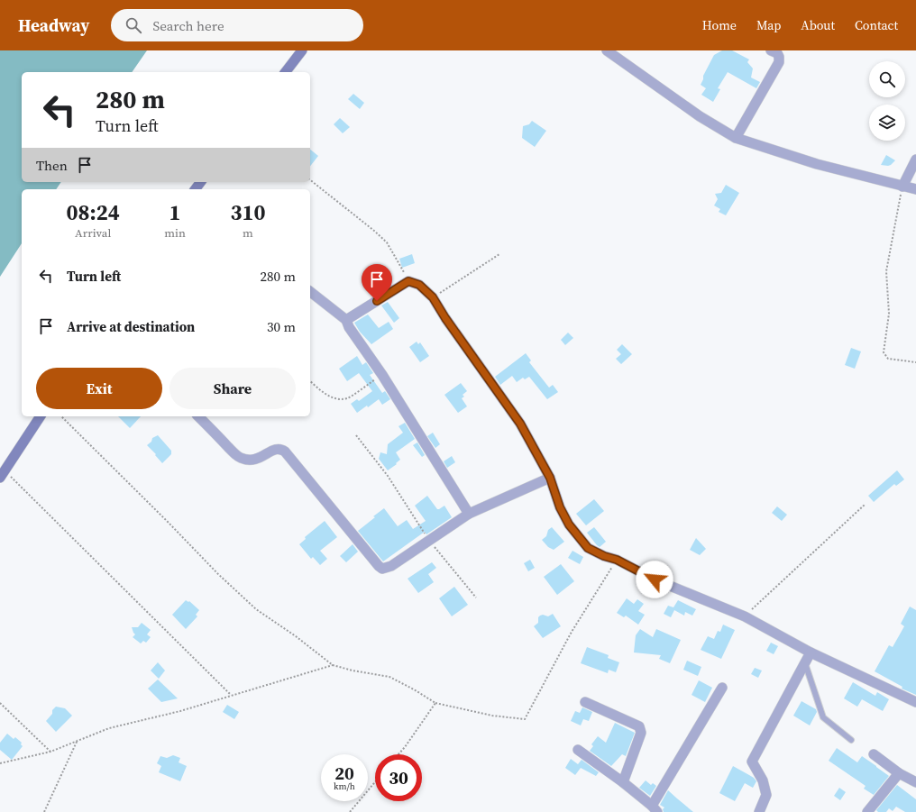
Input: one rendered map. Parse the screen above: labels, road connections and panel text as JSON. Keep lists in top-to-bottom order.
{
  "page": {
    "header": "Headway",
    "search": "Search here",
    "nav": [
      "Home",
      "Map",
      "About",
      "Contact"
    ],
    "turn": ["280 m", "Turn left"],
    "then": "Then",
    "eta": [
      "08:24",
      "Arrival",
      "1",
      "min",
      "310",
      "m"
    ],
    "list": [
      {
        "name": "Turn left",
        "value": "280 m"
      },
      {
        "name": "Arrive at destination",
        "value": "30 m"
      }
    ],
    "buttons": ["Exit", "Share"],
    "speed": "20 km/h",
    "limit": "30"
  }
}
